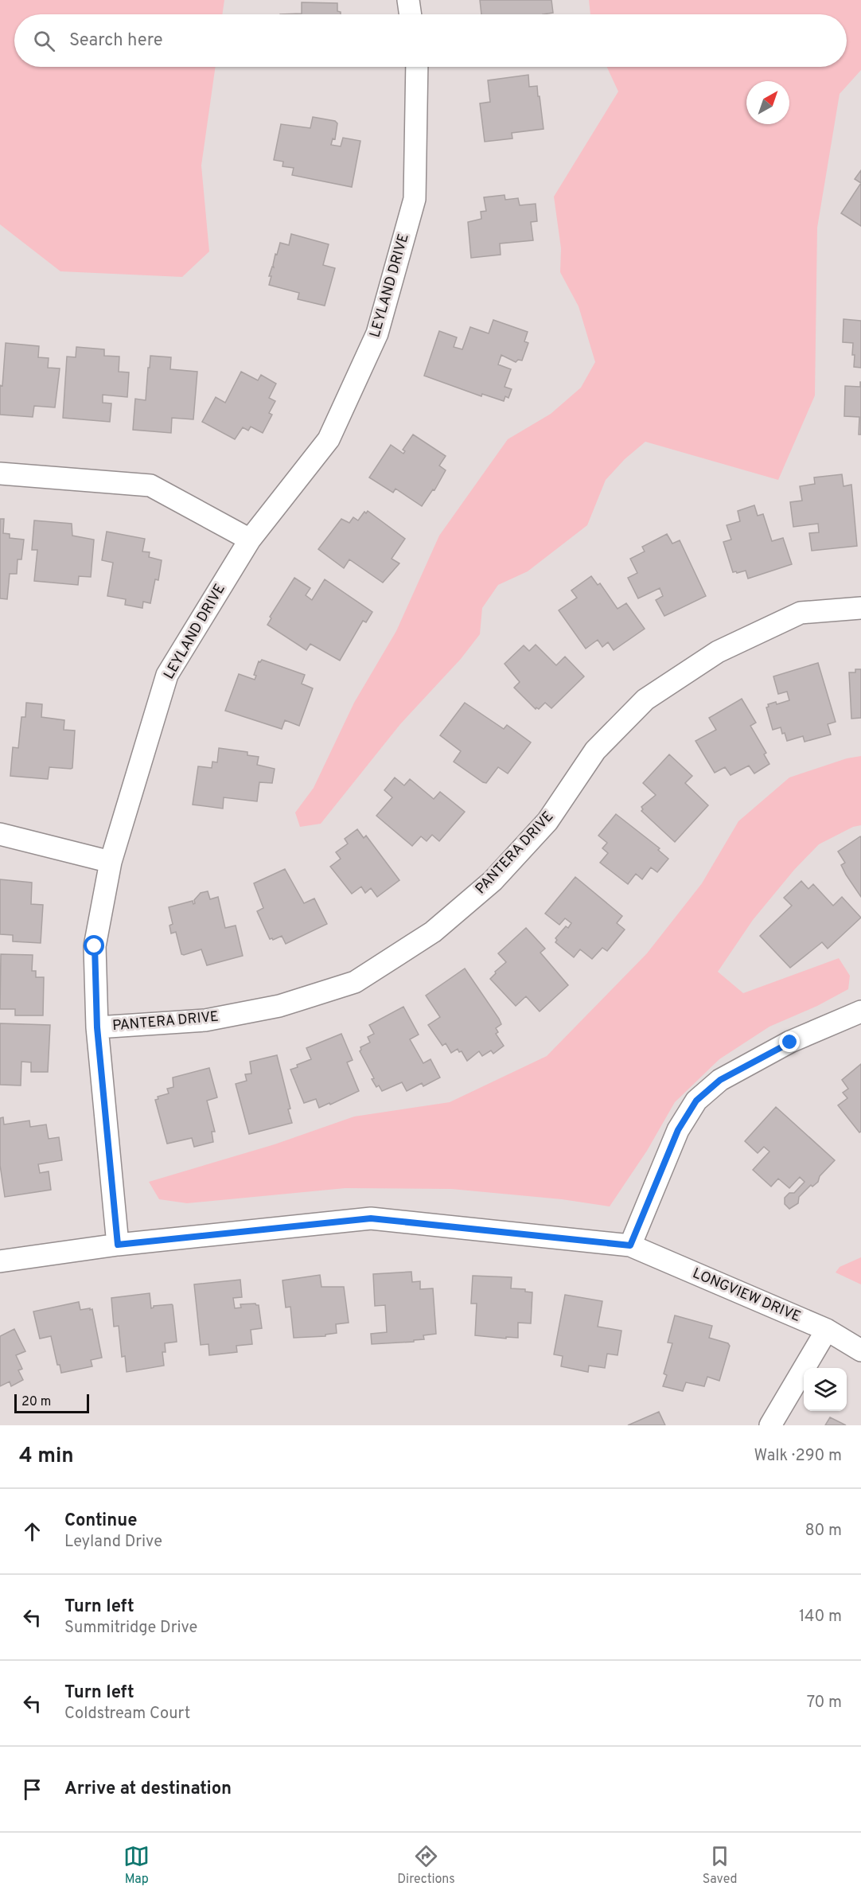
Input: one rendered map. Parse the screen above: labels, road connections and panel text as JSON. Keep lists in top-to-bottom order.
{
  "streets": {
    "street": ["LEYLAND DRIVE", "PANTERA DRIVE", "LONGVIEW DRIVE"]
  },
  "crossings": [
    ["LEYLAND DRIVE", "PANTERA DRIVE"],
    ["LEYLAND DRIVE", "LONGVIEW DRIVE"]
  ],
  "scale_bar": "20 m",
  "north": "top right",
  "page": {
    "search": "Search here",
    "scale": "20 m",
    "heading": ["4 min", "Walk · 290 m"],
    "list": [
      ["Continue", "Leyland Drive", "80 m"],
      ["Turn left", "Summitridge Drive", "140 m"],
      ["Turn left", "Coldstream Court", "70 m"],
      "Arrive at destination"
    ],
    "nav": ["Map", "Directions", "Saved"]
  }
}
